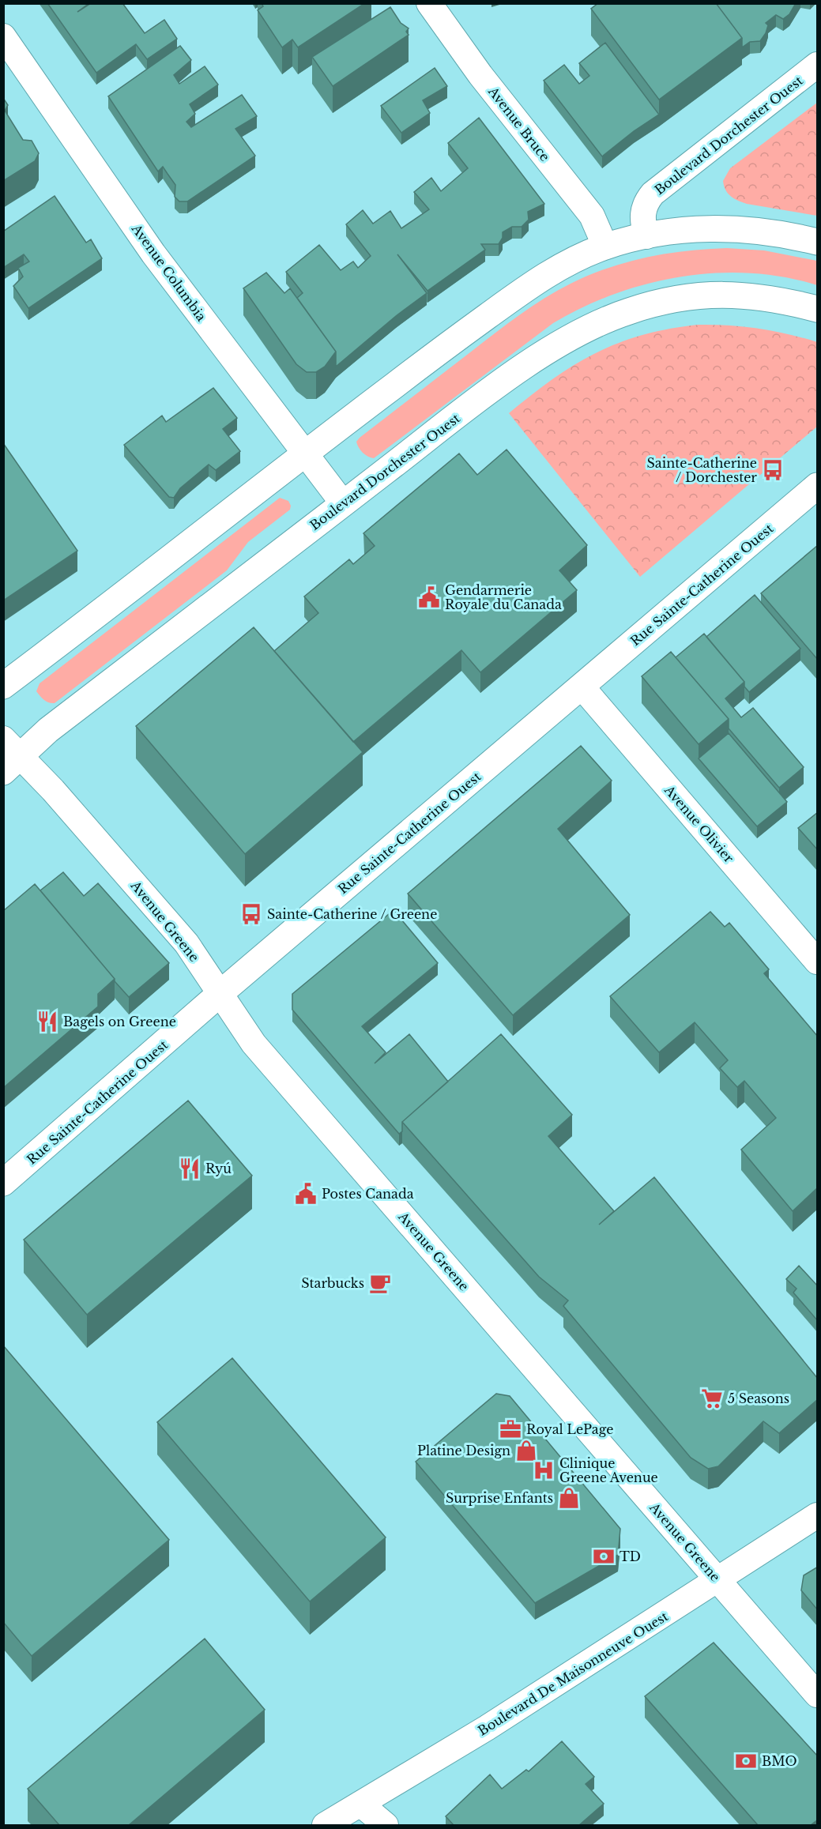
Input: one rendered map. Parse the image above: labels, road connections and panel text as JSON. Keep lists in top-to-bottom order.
{
  "streets": {
    "main road": ["Boulevard Dorchester Ouest", "Rue Sainte-Catherine Ouest"],
    "street": [
      "Avenue Bruce",
      "Avenue Columbia",
      "Avenue Olivier",
      "Avenue Greene",
      "Boulevard De Maisonneuve Ouest"
    ]
  },
  "crossings": [
    ["Boulevard Dorchester Ouest", "Avenue Columbia"],
    ["Boulevard Dorchester Ouest", "Avenue Greene"],
    ["Rue Sainte-Catherine Ouest", "Avenue Olivier"],
    ["Rue Sainte-Catherine Ouest", "Avenue Greene"],
    ["Avenue Greene", "Boulevard De Maisonneuve Ouest"]
  ],
  "places": {
    "bus stop": ["Sainte-Catherine / Dorchester", "Sainte-Catherine / Greene"],
    "public building": ["Gendarmerie Royale du Canada", "Postes Canada"],
    "restaurant": ["Bagels on Greene", "Ryú"],
    "cafe": ["Starbucks"],
    "supermarket": ["5 Seasons"],
    "office": ["Royal LePage"],
    "shop": ["Platine Design", "Surprise Enfants"],
    "hospital": ["Clinique Greene Avenue"],
    "bank": ["TD", "BMO"]
  }
}
